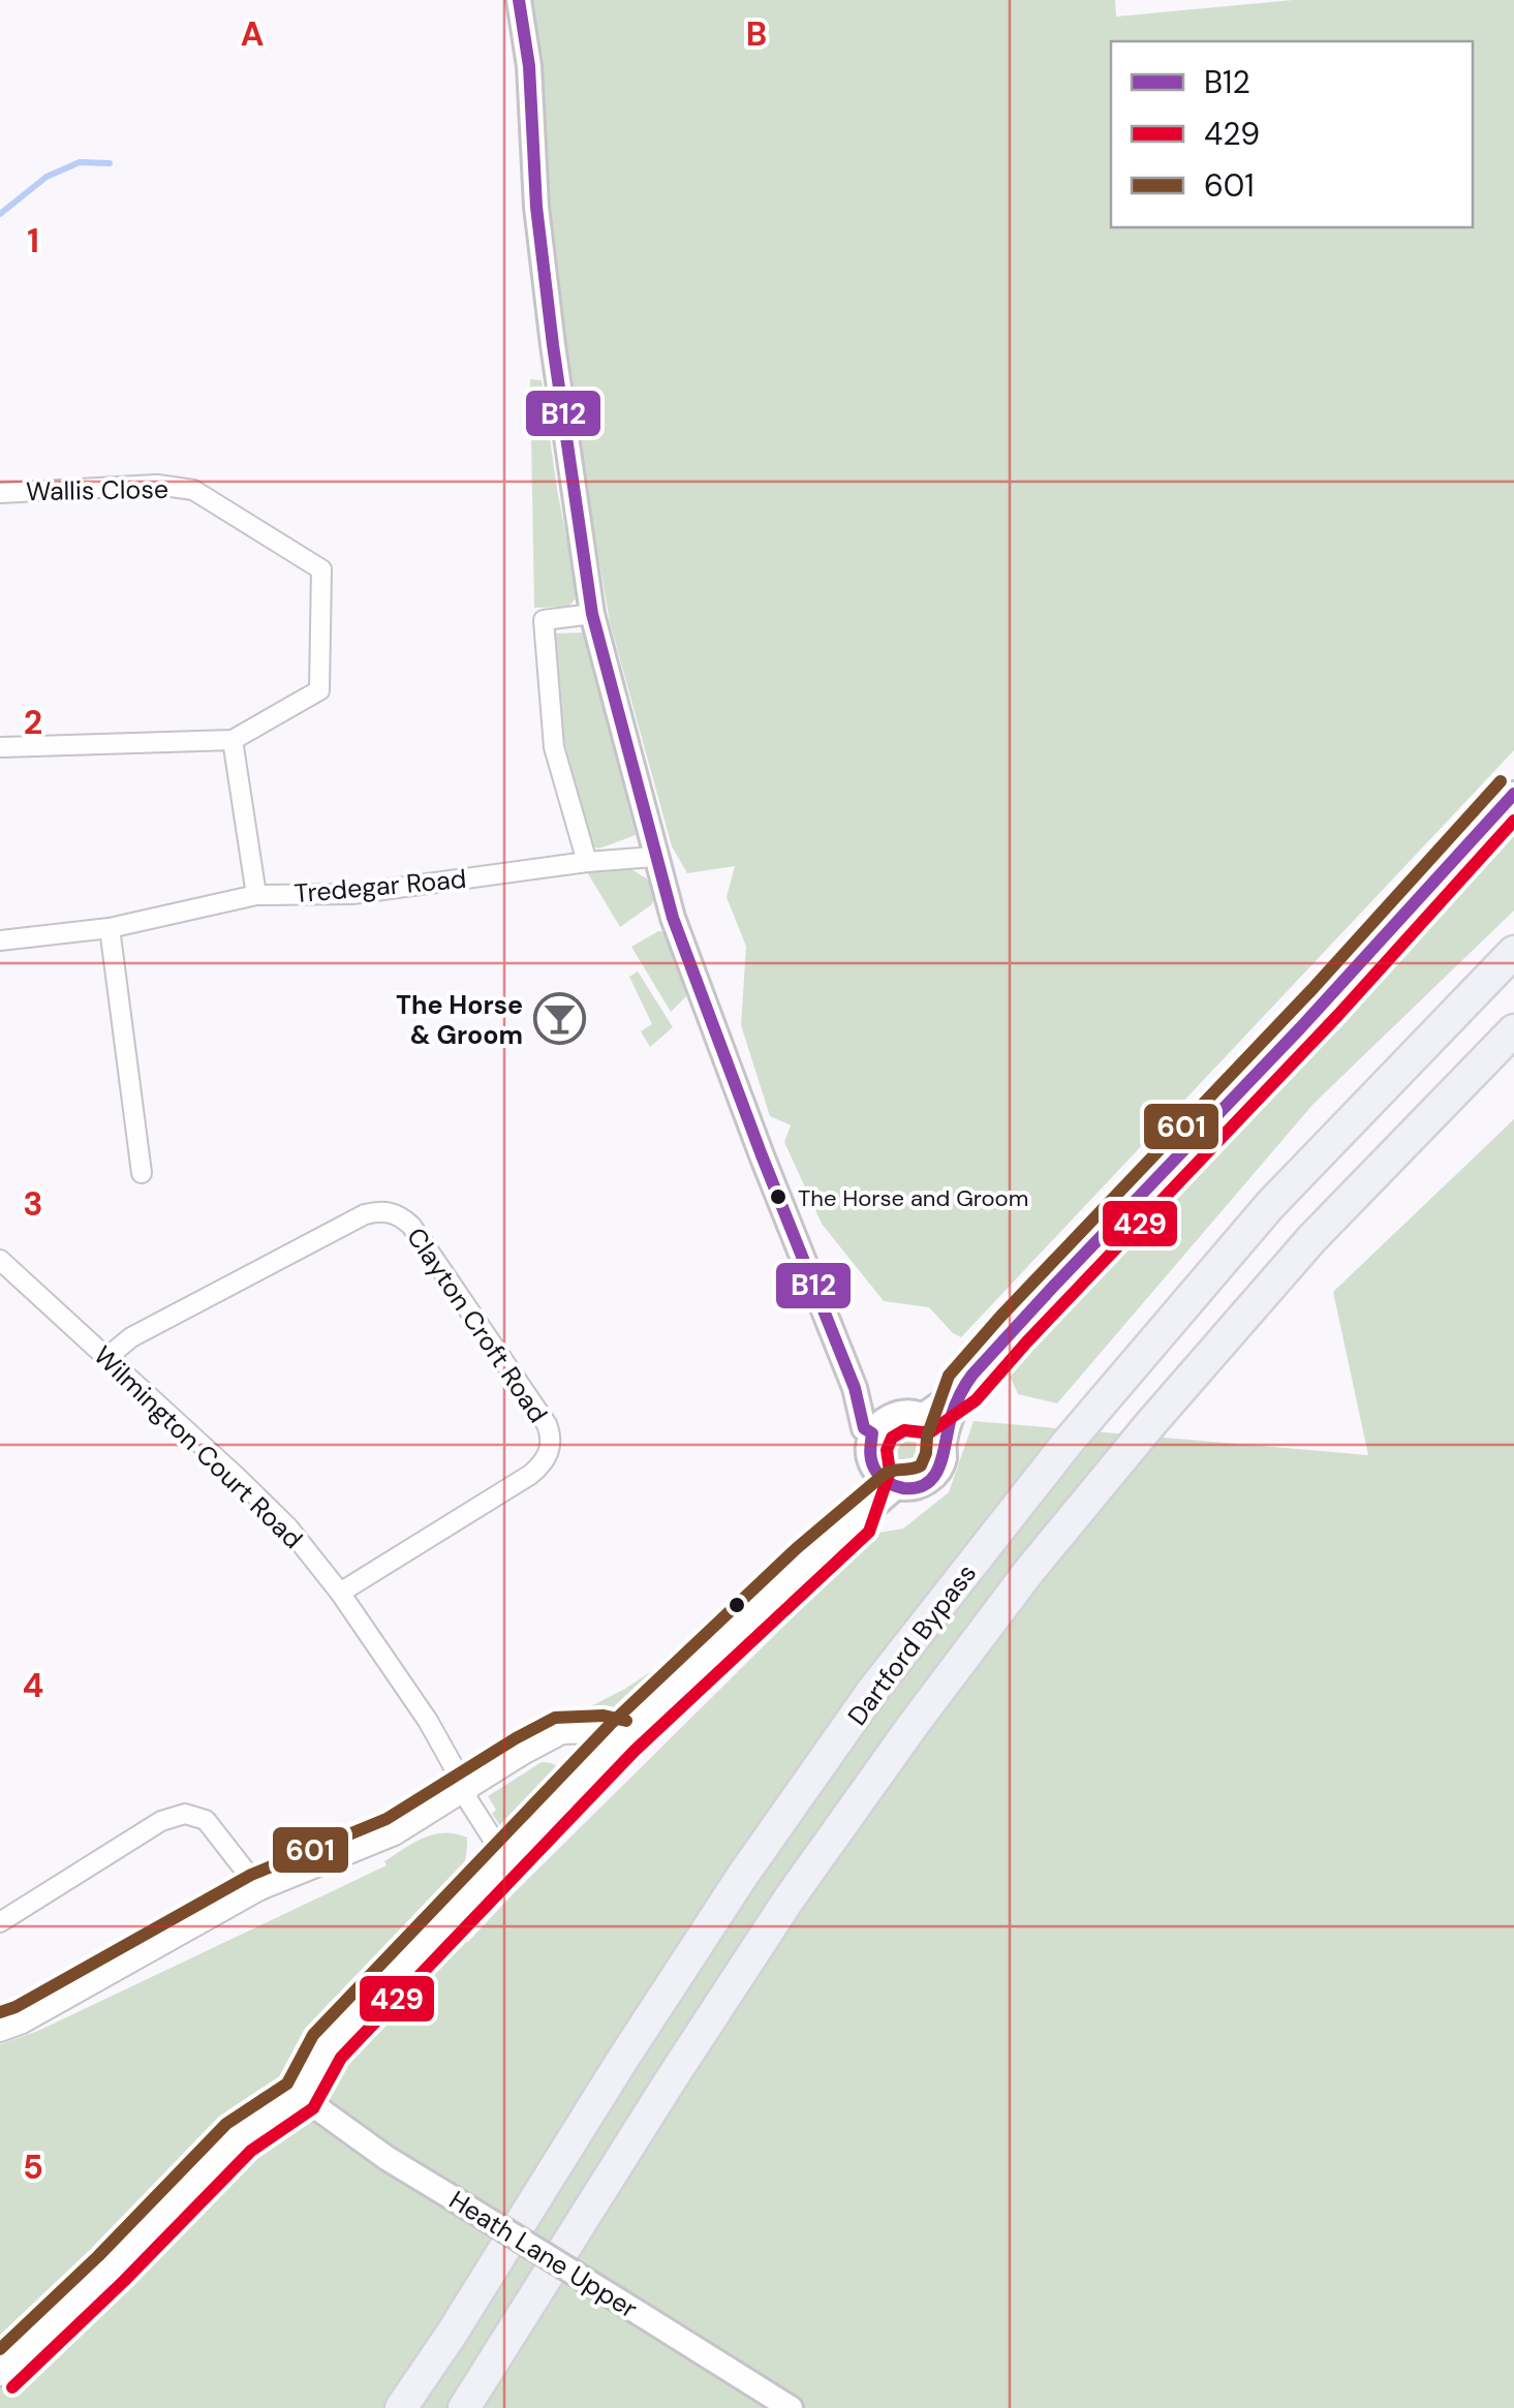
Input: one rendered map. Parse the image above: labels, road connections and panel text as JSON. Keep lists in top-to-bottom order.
{
  "streets": {
    "highway": ["Dartford Bypass"],
    "street": [
      "Wallis Close",
      "Tredegar Road",
      "Clayton Croft Road",
      "Wilmington Court Road",
      "Heath Lane Upper"
    ]
  },
  "crossings": [
    ["Clayton Croft Road", "Wilmington Court Road"]
  ],
  "places": {
    "bar": ["The Horse & Groom"],
    "other": ["The Horse and Groom"]
  },
  "lines": ["transit line B12", "transit line 601", "transit line 429"],
  "legend": ["B12", "429", "601"],
  "grid": {
    "columns": ["A", "B"],
    "rows": [
      "1",
      "2",
      "3",
      "4",
      "5"
    ]
  }
}
